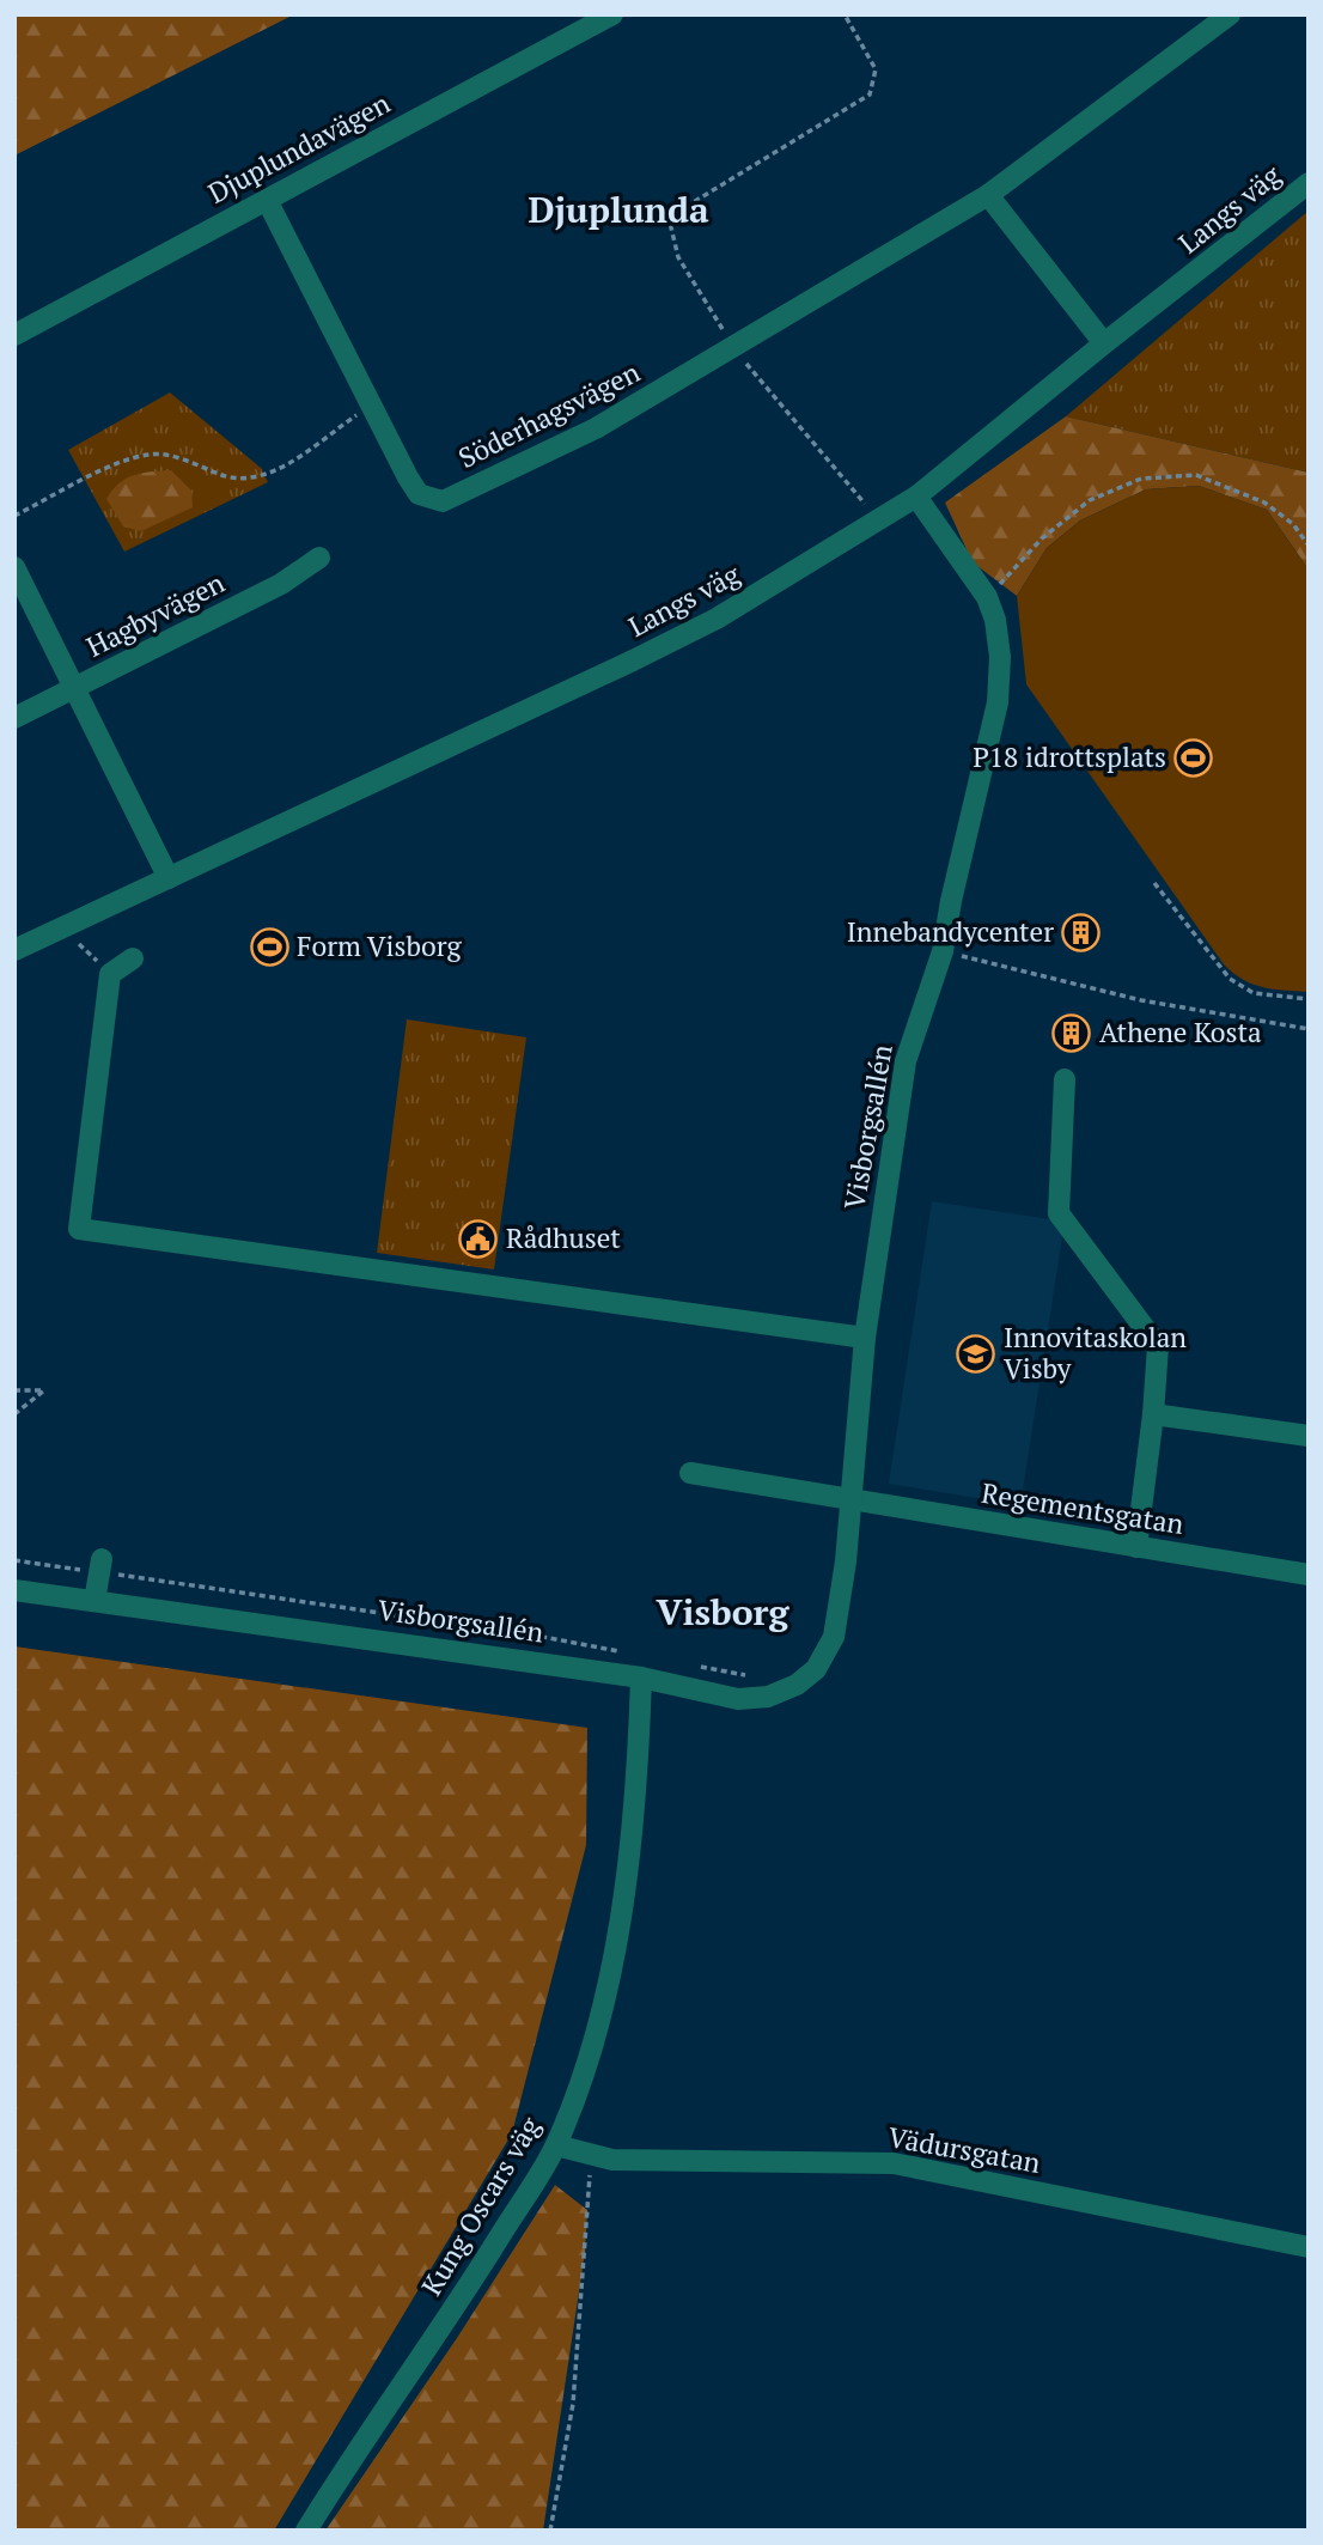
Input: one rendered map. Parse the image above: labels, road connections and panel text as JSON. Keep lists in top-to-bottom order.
{
  "streets": {
    "street": [
      "Djuplundavägen",
      "Langs väg",
      "Söderhagsvägen",
      "Hagbyvägen",
      "Visborgsallén",
      "Regementsgatan",
      "Vädursgatan",
      "Kung Oscars väg"
    ]
  },
  "crossings": [
    ["Djuplundavägen", "Söderhagsvägen"],
    ["Langs väg", "Visborgsallén"],
    ["Visborgsallén", "Regementsgatan"],
    ["Visborgsallén", "Kung Oscars väg"],
    ["Vädursgatan", "Kung Oscars väg"]
  ],
  "districts": ["Djuplunda", "Visborg"],
  "places": {
    "sports": ["P18 idrottsplats", "Form Visborg"],
    "building": ["Innebandycenter", "Athene Kosta"],
    "public building": ["Rådhuset"],
    "school or university": ["Innovitaskolan Visby"]
  }
}
